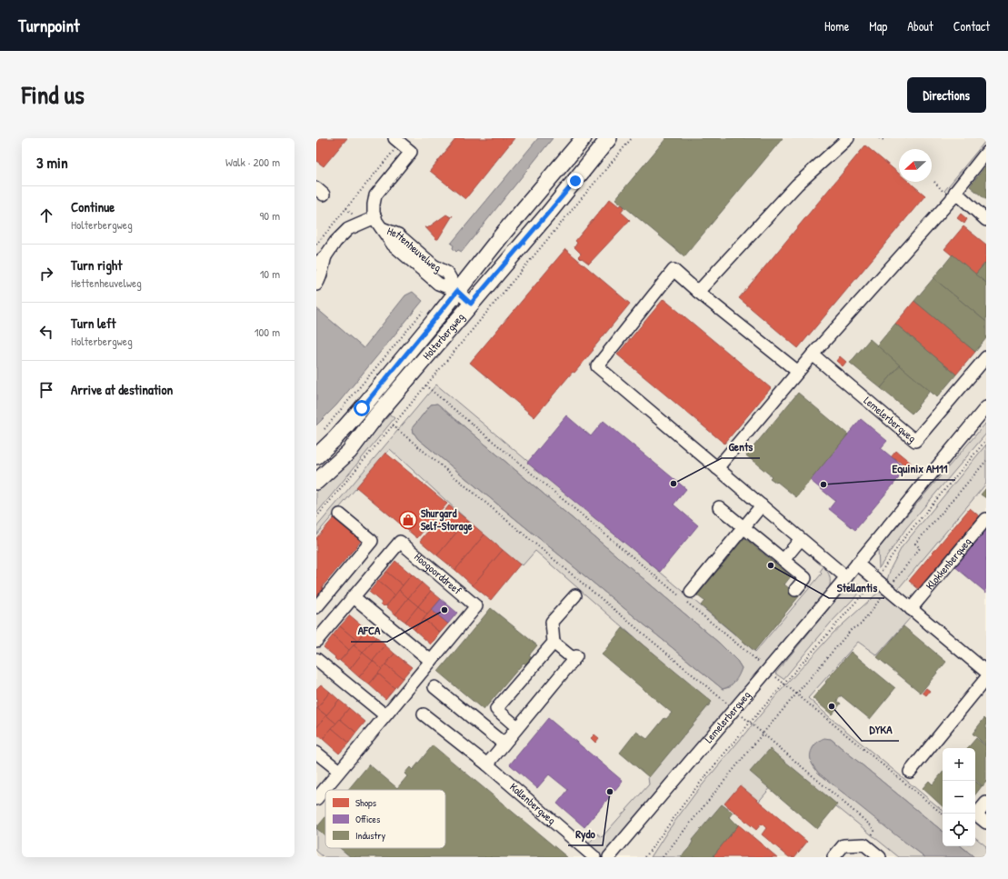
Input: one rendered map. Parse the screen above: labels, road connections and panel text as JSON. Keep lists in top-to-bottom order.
{
  "streets": {
    "main road": ["Holterbergweg"],
    "street": [
      "Hettenheuvelweg",
      "Lemelerbergweg",
      "Klokkenbergweg",
      "Hoogoorddreef",
      "Kollenbergweg"
    ]
  },
  "crossings": [
    ["Hettenheuvelweg", "Holterbergweg"]
  ],
  "places": {
    "other": [
      "Gents",
      "Equinix AM11",
      "Stellantis",
      "AFCA",
      "DYKA",
      "Rydo"
    ],
    "shop": ["Shurgard Self-Storage"]
  },
  "legend": ["Shops", "Offices", "Industry"],
  "north": "left",
  "page": {
    "header": "Turnpoint",
    "nav": [
      "Home",
      "Map",
      "About",
      "Contact"
    ],
    "title": "Find us",
    "buttons": "Directions",
    "heading": ["3 min", "Walk · 200 m"],
    "list": [
      ["Continue", "Holterbergweg", "90 m"],
      ["Turn right", "Hettenheuvelweg", "10 m"],
      ["Turn left", "Holterbergweg", "100 m"],
      "Arrive at destination"
    ],
    "map_buttons": ["+", "−"]
  }
}
